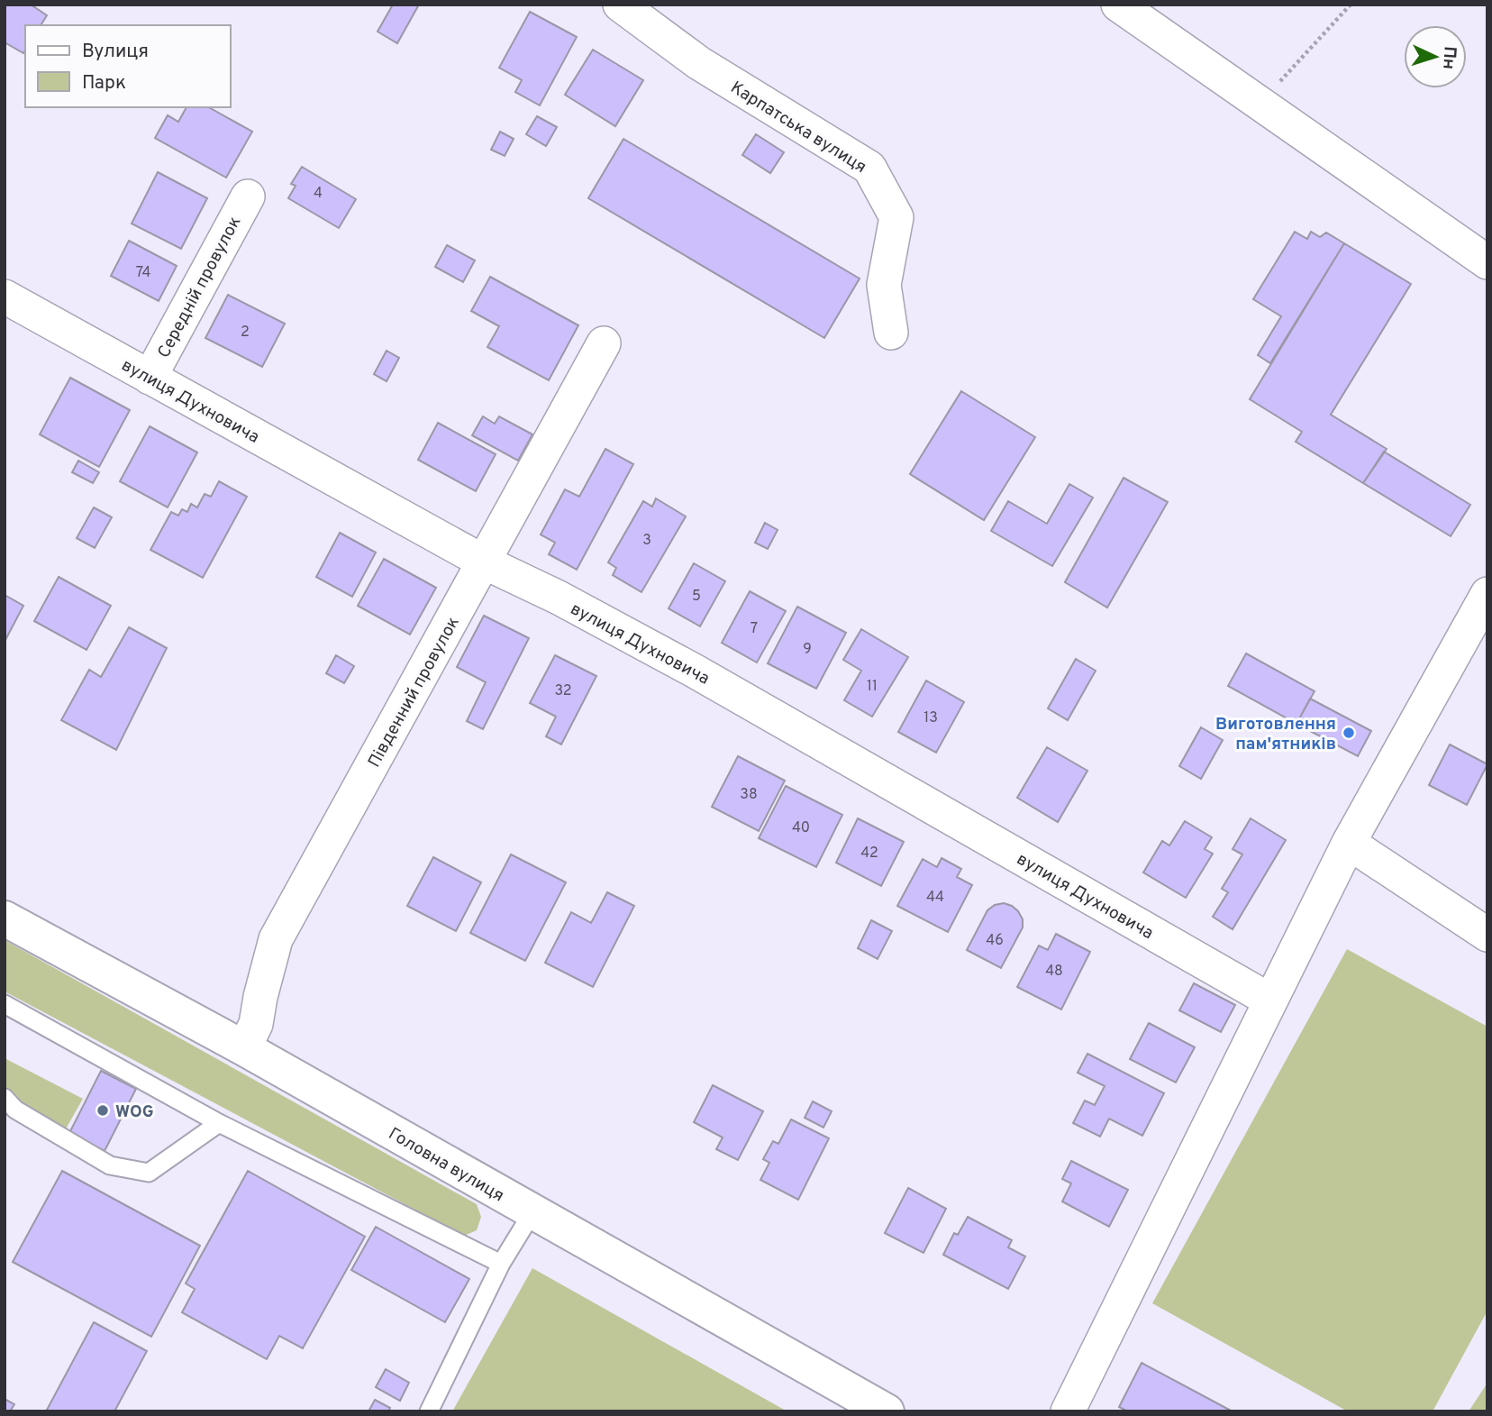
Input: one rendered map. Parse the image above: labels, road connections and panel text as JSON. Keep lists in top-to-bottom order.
{
  "streets": {
    "main road": ["Головна вулиця"],
    "street": [
      "Карпатська вулиця",
      "Середній провулок",
      "вулиця Духновича",
      "Південний провулок"
    ]
  },
  "crossings": [
    ["Середній провулок", "вулиця Духновича"],
    ["вулиця Духновича", "Південний провулок"],
    ["Південний провулок", "Головна вулиця"]
  ],
  "places": ["Виготовлення пам'ятників", "WOG"],
  "house_numbers": [
    "4",
    "74",
    "2",
    "3",
    "5",
    "7",
    "9",
    "11",
    "32",
    "13",
    "38",
    "40",
    "42",
    "44",
    "46",
    "48"
  ],
  "legend": ["Вулиця", "Парк"],
  "north": "right"
}
